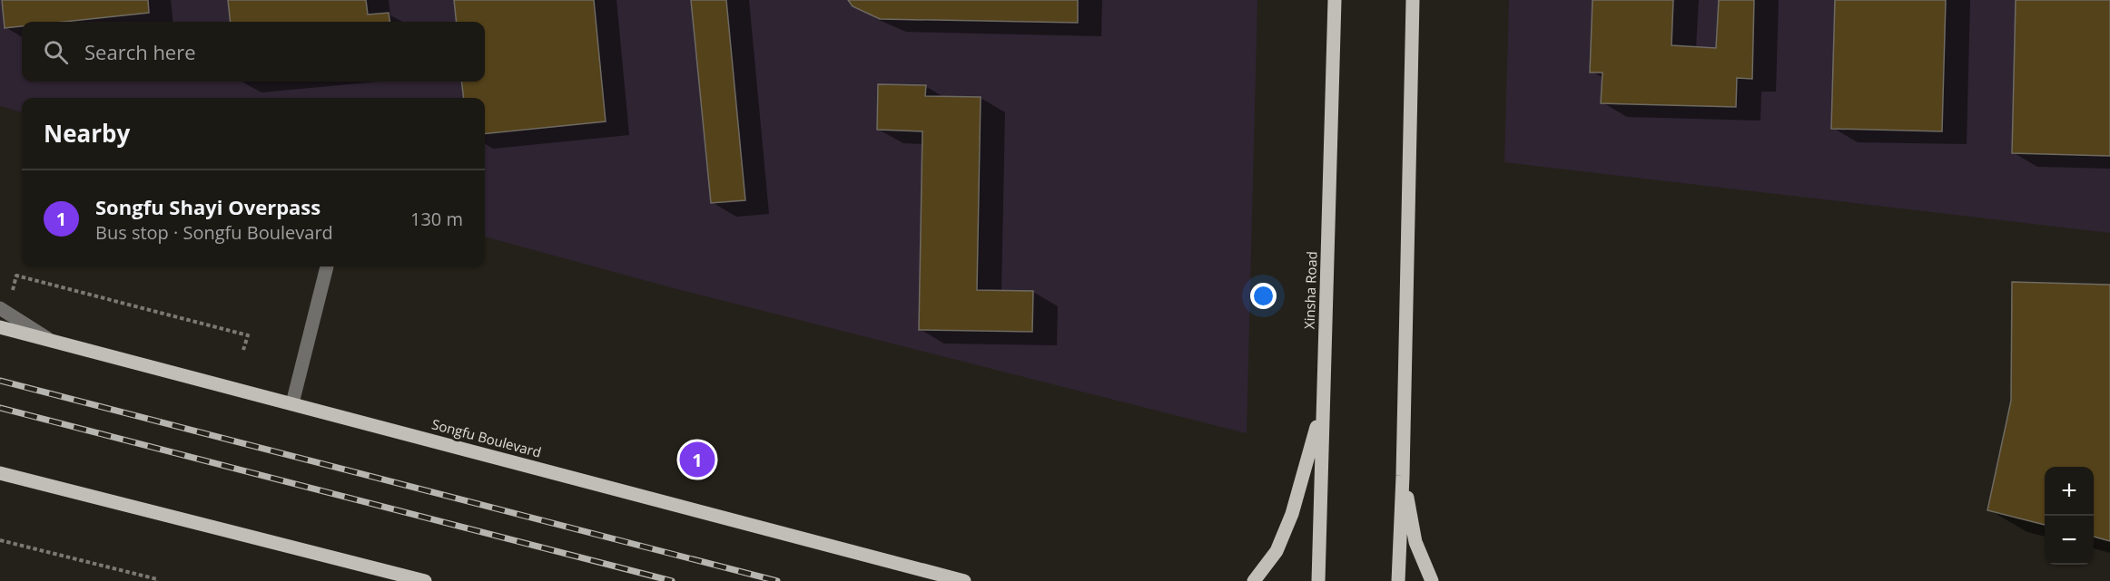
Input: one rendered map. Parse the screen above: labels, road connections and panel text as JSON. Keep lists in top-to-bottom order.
{
  "streets": {
    "main road": ["Xinsha Road", "Songfu Boulevard"]
  },
  "page": {
    "search": "Search here",
    "heading": "Nearby",
    "list": [
      {
        "mark": "1",
        "name": "Songfu Shayi Overpass",
        "note": "Bus stop · Songfu Boulevard",
        "value": "130 m"
      }
    ],
    "pins": "1",
    "map_buttons": ["+", "−"]
  }
}
